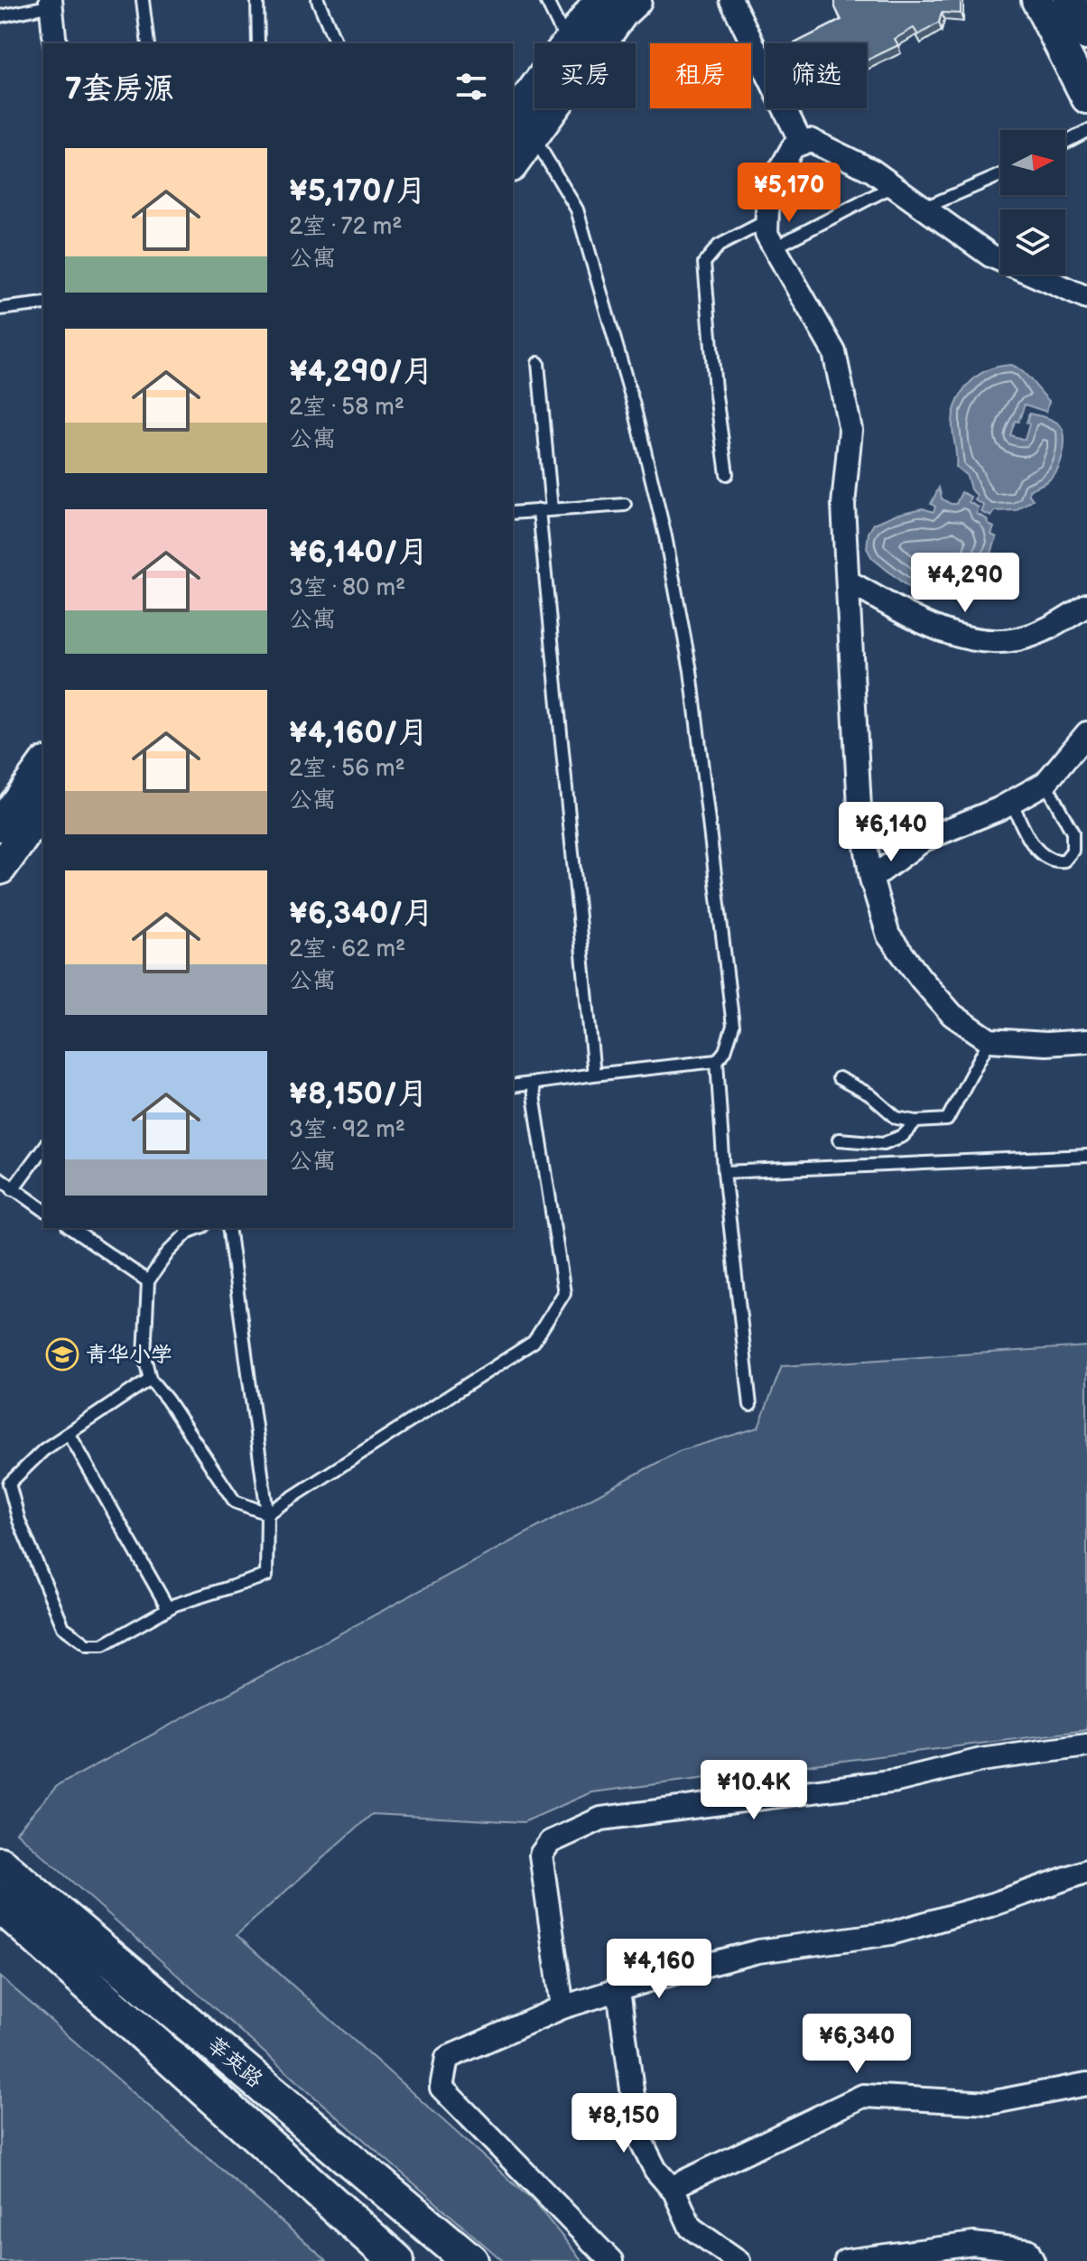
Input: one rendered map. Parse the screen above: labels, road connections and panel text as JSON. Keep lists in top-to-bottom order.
{
  "streets": {
    "main road": ["莘英路"]
  },
  "places": {
    "school or university": ["青华小学"]
  },
  "north": "right",
  "page": {
    "chip": ["买房", "租房", "筛选"],
    "heading": "7套房源",
    "list": [
      {
        "name": "¥5,170/月",
        "note": "2室 · 72 m² · 公寓"
      },
      {
        "name": "¥4,290/月",
        "note": "2室 · 58 m² · 公寓"
      },
      {
        "name": "¥6,140/月",
        "note": "3室 · 80 m² · 公寓"
      },
      {
        "name": "¥4,160/月",
        "note": "2室 · 56 m² · 公寓"
      },
      {
        "name": "¥6,340/月",
        "note": "2室 · 62 m² · 公寓"
      },
      {
        "name": "¥8,150/月",
        "note": "3室 · 92 m² · 公寓"
      }
    ],
    "price": [
      "¥5,170",
      "¥4,290",
      "¥6,140",
      "¥10.4K",
      "¥4,160",
      "¥6,340",
      "¥8,150"
    ]
  }
}
